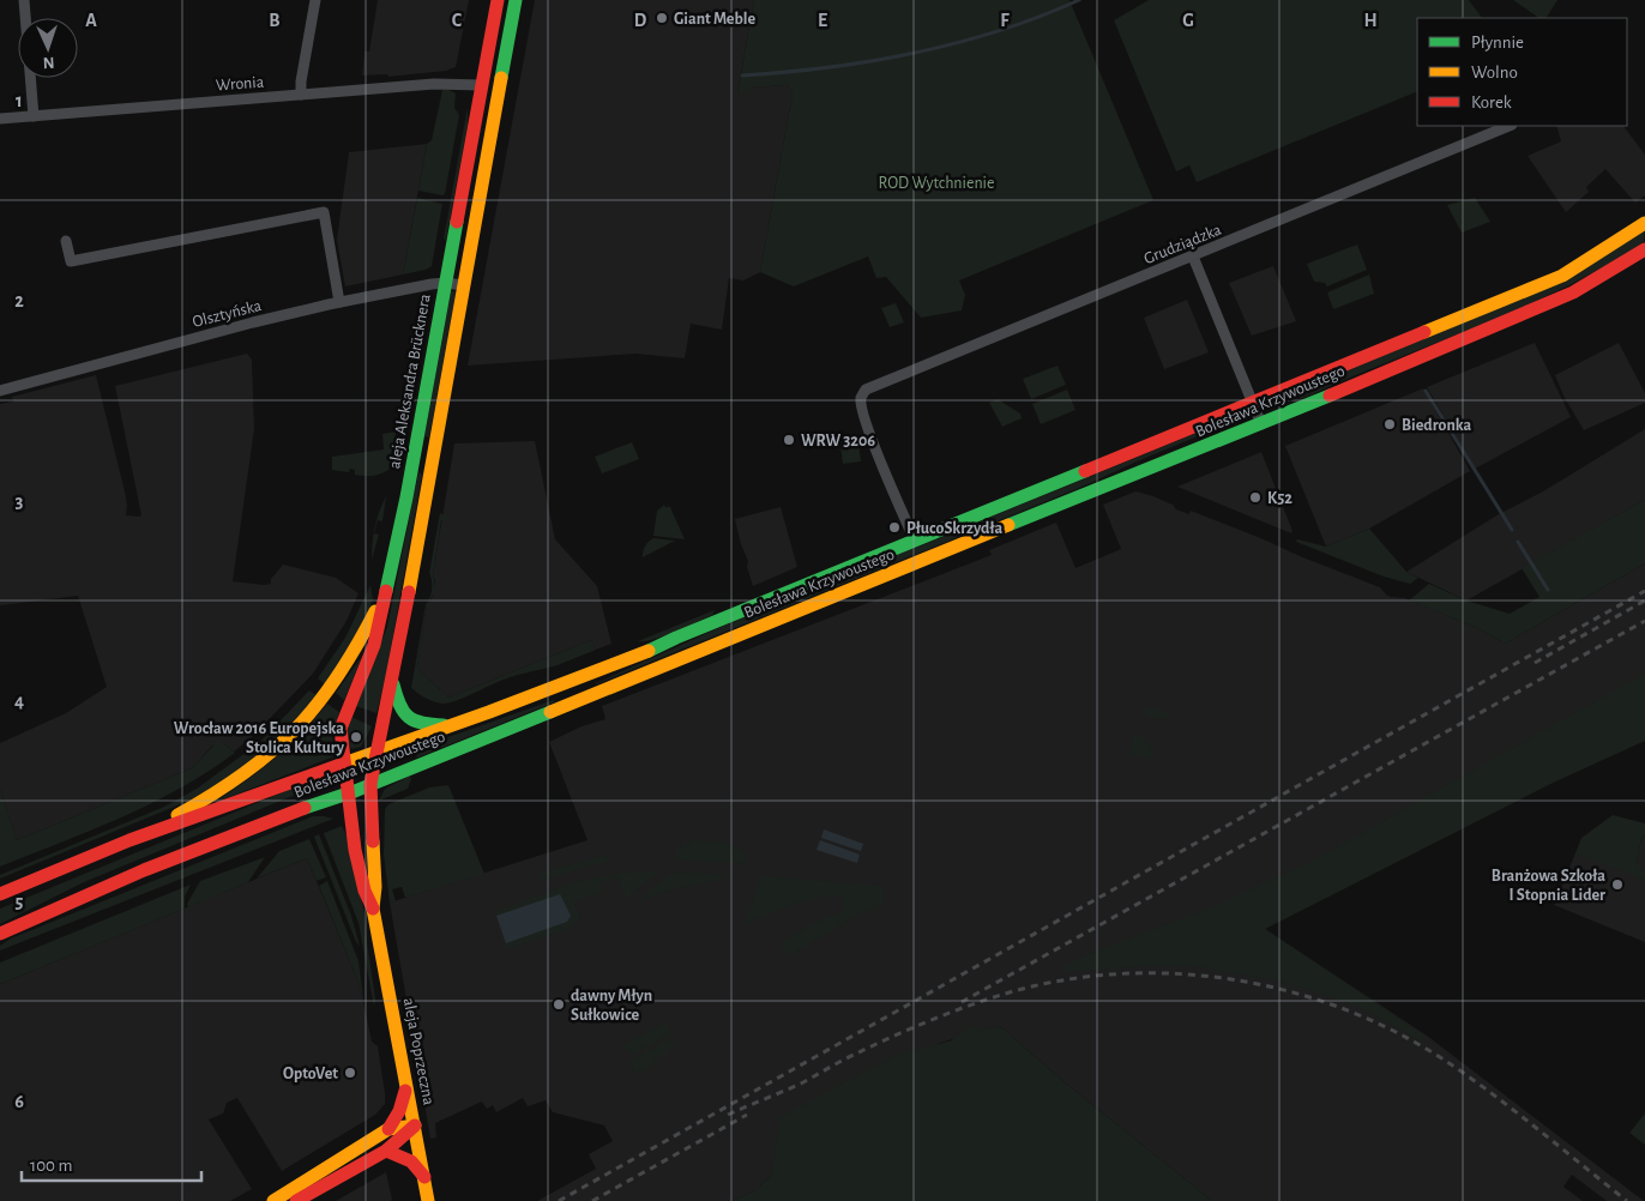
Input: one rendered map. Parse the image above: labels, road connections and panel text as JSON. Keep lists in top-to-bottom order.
{
  "streets": {
    "main road": ["aleja Aleksandra Brücknera", "Bolesława Krzywoustego", "aleja Poprzeczna"],
    "street": ["Wronia", "Grudziądzka", "Olsztyńska"]
  },
  "crossings": [
    ["Wronia", "aleja Aleksandra Brücknera"],
    ["Grudziądzka", "Bolesława Krzywoustego"],
    ["Olsztyńska", "aleja Aleksandra Brücknera"],
    ["aleja Aleksandra Brücknera", "Bolesława Krzywoustego"],
    ["aleja Aleksandra Brücknera", "aleja Poprzeczna"],
    ["Bolesława Krzywoustego", "aleja Poprzeczna"]
  ],
  "parks": ["ROD Wytchnienie"],
  "places": [
    "Giant Meble",
    "Biedronka",
    "WRW 3206",
    "K52",
    "PłucoSkrzydła",
    "Wrocław 2016 Europejska Stolica Kultury",
    "Branżowa Szkoła I Stopnia Lider",
    "dawny Młyn Sułkowice",
    "OptoVet"
  ],
  "legend": ["Płynnie", "Wolno", "Korek"],
  "scale_bar": "100 m",
  "north": "bottom",
  "grid": {
    "columns": [
      "A",
      "B",
      "C",
      "D",
      "E",
      "F",
      "G",
      "H"
    ],
    "rows": [
      "1",
      "2",
      "3",
      "4",
      "5",
      "6"
    ]
  }
}
